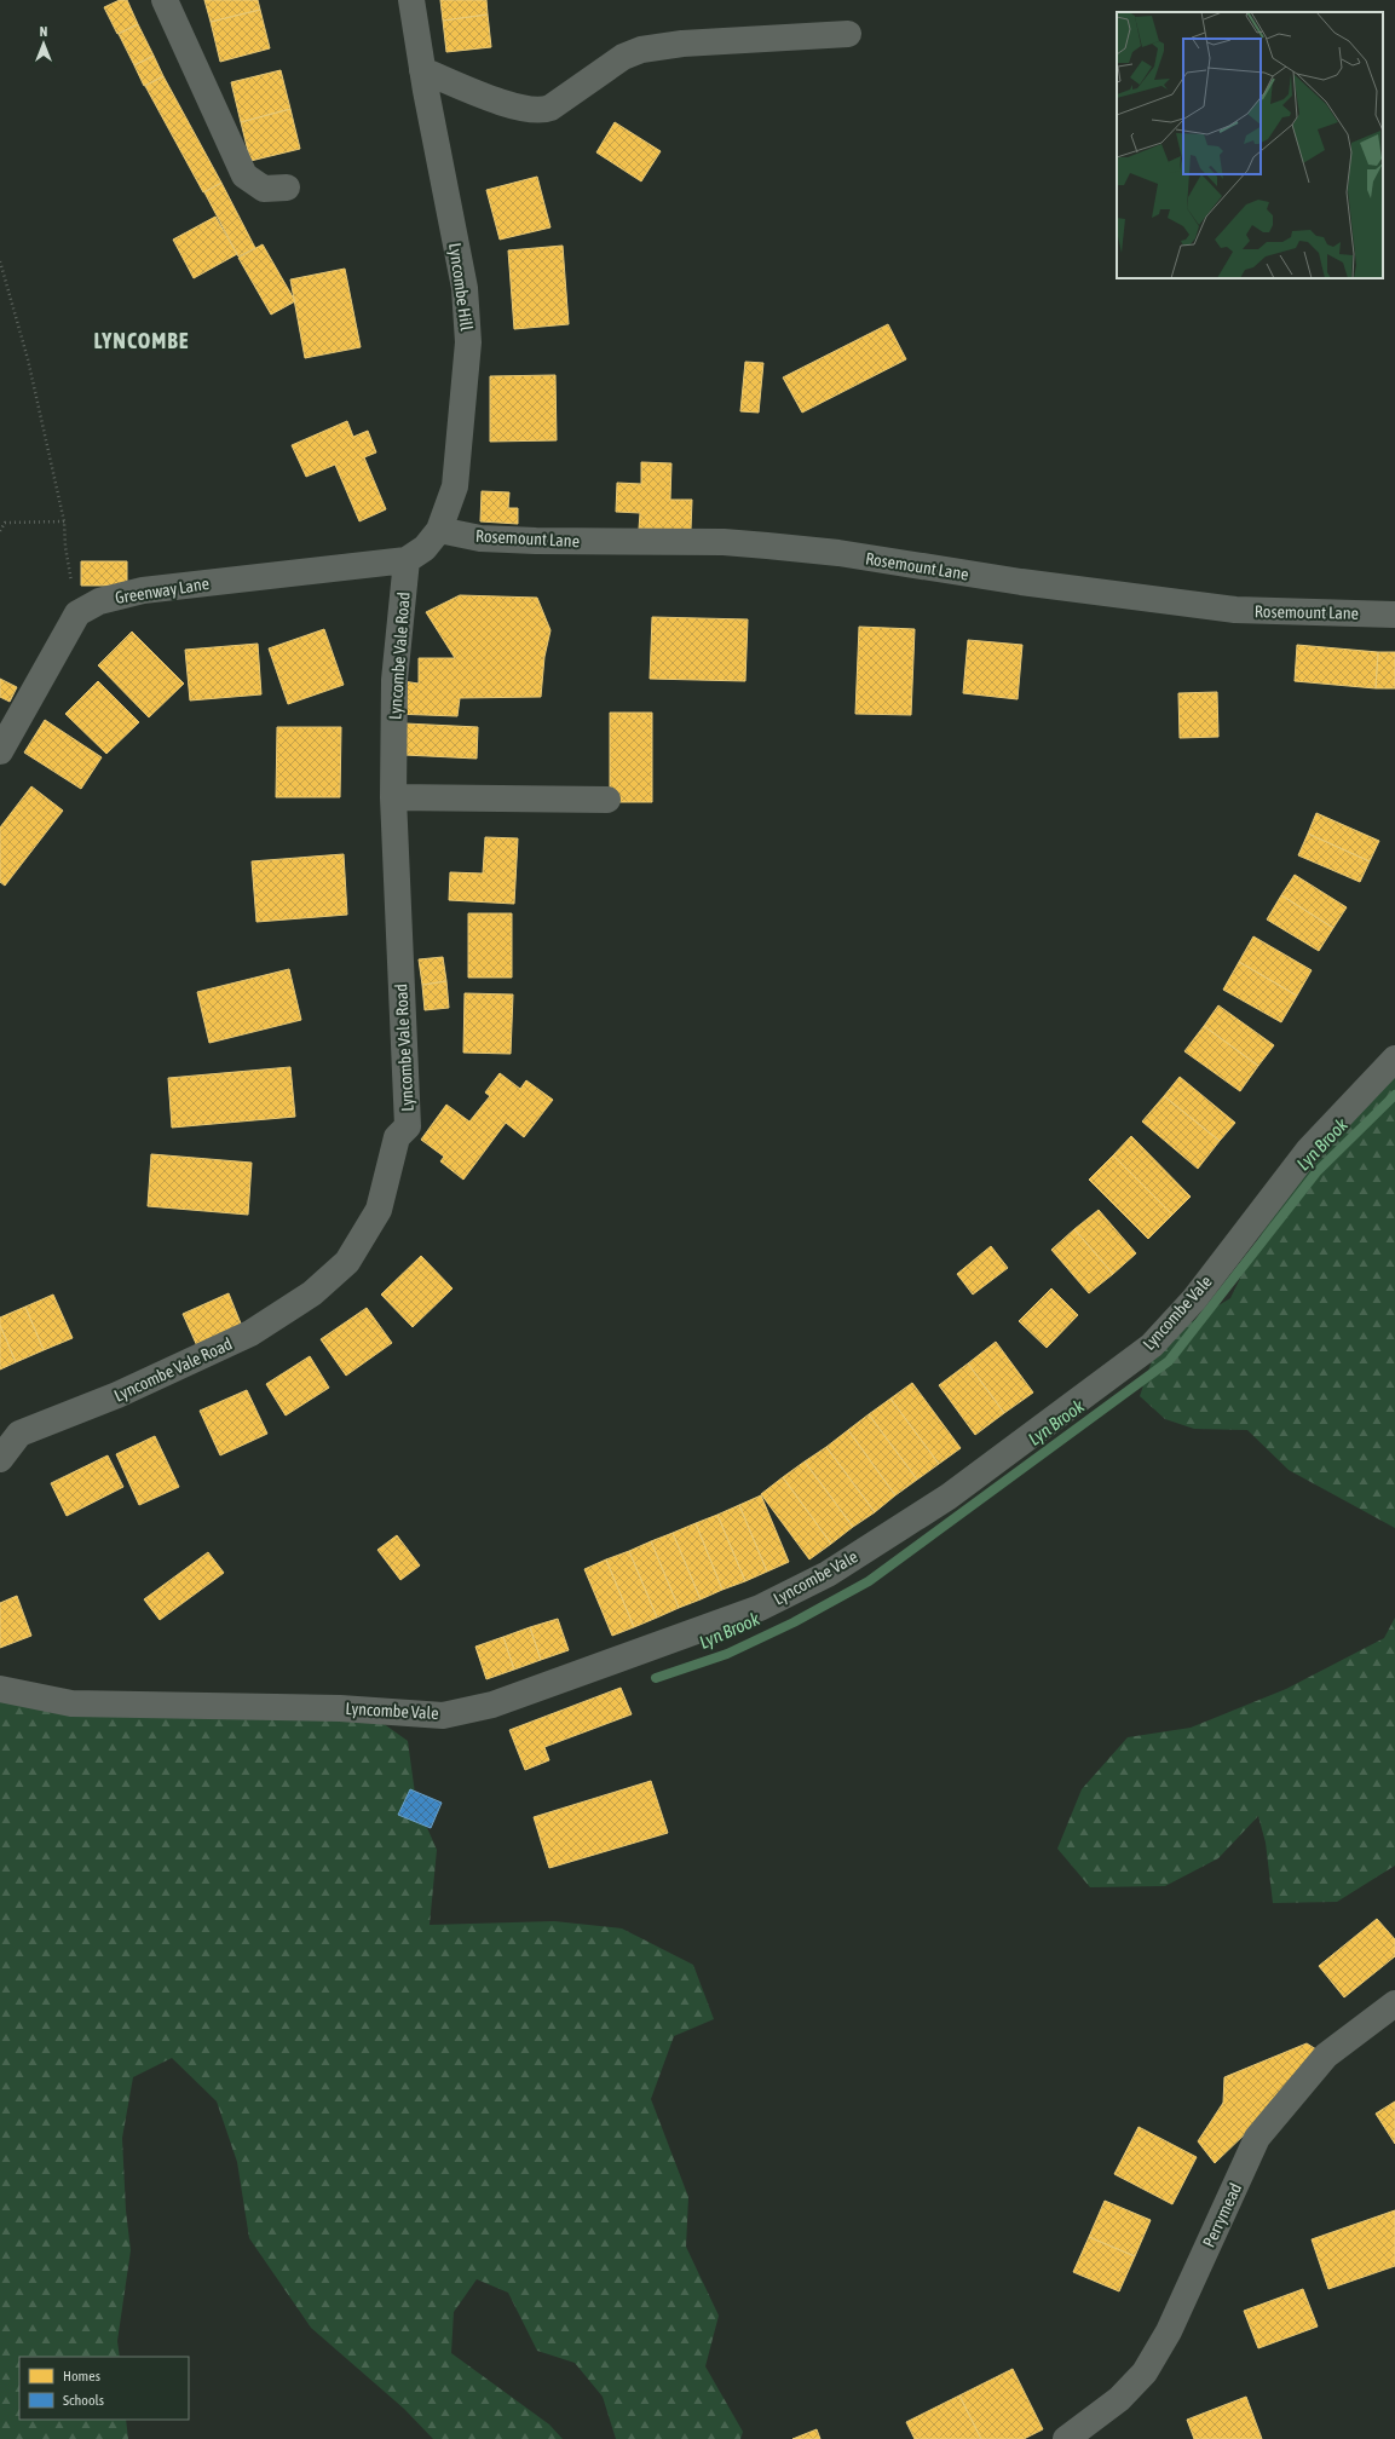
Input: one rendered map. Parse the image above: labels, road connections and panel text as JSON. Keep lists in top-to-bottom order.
{
  "streets": {
    "street": [
      "Lyncombe Hill",
      "Rosemount Lane",
      "Greenway Lane",
      "Lyncombe Vale Road",
      "Lyncombe Vale",
      "Perrymead"
    ]
  },
  "crossings": [
    ["Lyncombe Hill", "Rosemount Lane"],
    ["Lyncombe Hill", "Greenway Lane"],
    ["Lyncombe Hill", "Lyncombe Vale Road"],
    ["Greenway Lane", "Lyncombe Vale Road"]
  ],
  "districts": ["LYNCOMBE"],
  "water": ["Lyn Brook"],
  "legend": ["Homes", "Schools"],
  "north": "top"
}
